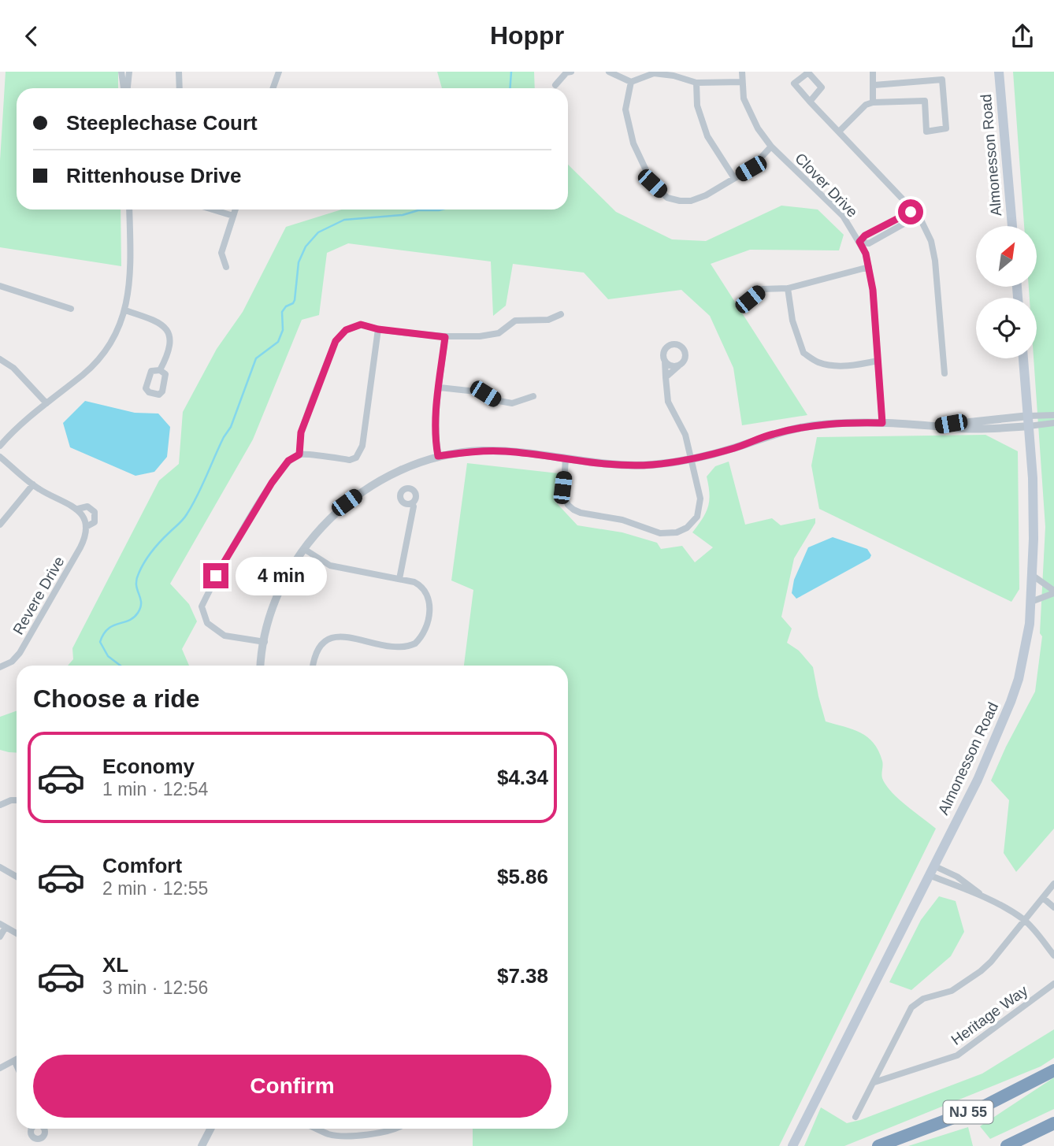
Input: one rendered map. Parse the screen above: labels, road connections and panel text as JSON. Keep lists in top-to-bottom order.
{
  "streets": {
    "highway": ["NJ 55"],
    "main road": ["Almonesson Road"],
    "street": ["Clover Drive", "Revere Drive", "Heritage Way"]
  },
  "north": "top right",
  "page": {
    "header": "Hoppr",
    "banner": ["Steeplechase Court", "Rittenhouse Drive"],
    "bubble": "4 min",
    "heading": "Choose a ride",
    "list": [
      {
        "name": "Economy",
        "note": "1 min · 12:54",
        "value": "$4.34"
      },
      {
        "name": "Comfort",
        "note": "2 min · 12:55",
        "value": "$5.86"
      },
      {
        "name": "XL",
        "note": "3 min · 12:56",
        "value": "$7.38"
      }
    ],
    "buttons": "Confirm"
  }
}
